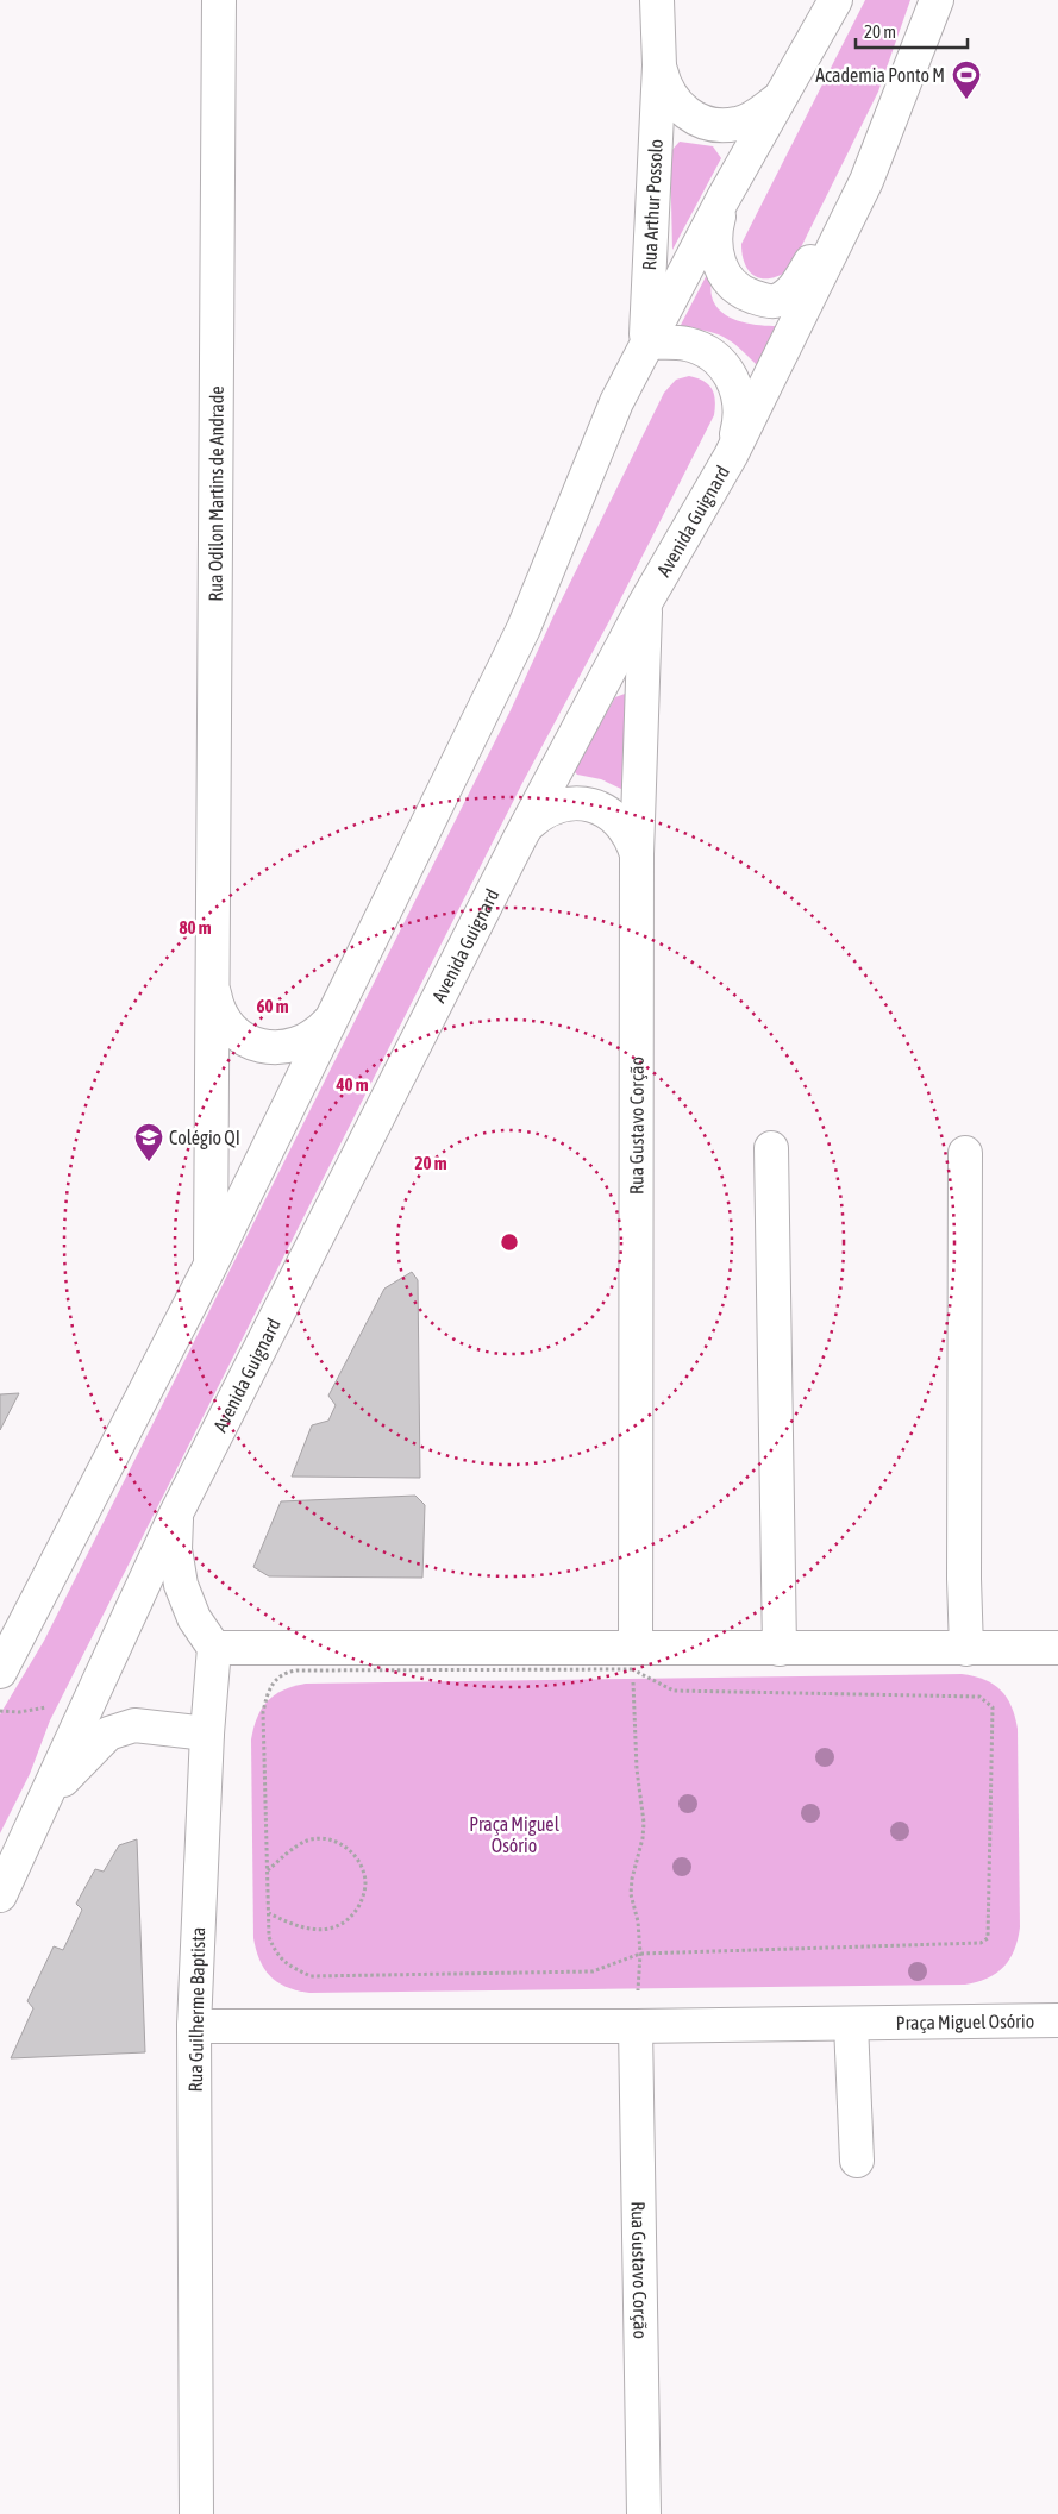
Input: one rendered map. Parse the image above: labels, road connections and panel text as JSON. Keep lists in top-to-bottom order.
{
  "streets": {
    "street": [
      "Rua Arthur Possolo",
      "Rua Odilon Martins de Andrade",
      "Avenida Guignard",
      "Rua Gustavo Corção",
      "Rua Guilherme Baptista",
      "Praça Miguel Osório"
    ]
  },
  "crossings": [
    ["Avenida Guignard", "Rua Gustavo Corção"],
    ["Rua Gustavo Corção", "Praça Miguel Osório"],
    ["Rua Guilherme Baptista", "Praça Miguel Osório"]
  ],
  "parks": ["Praça Miguel Osório"],
  "places": {
    "sports": ["Academia Ponto M"],
    "school or university": ["Colégio QI"]
  },
  "scale_bar": "20 m",
  "rings": [
    "80 m",
    "60 m",
    "40 m",
    "20 m"
  ]
}
